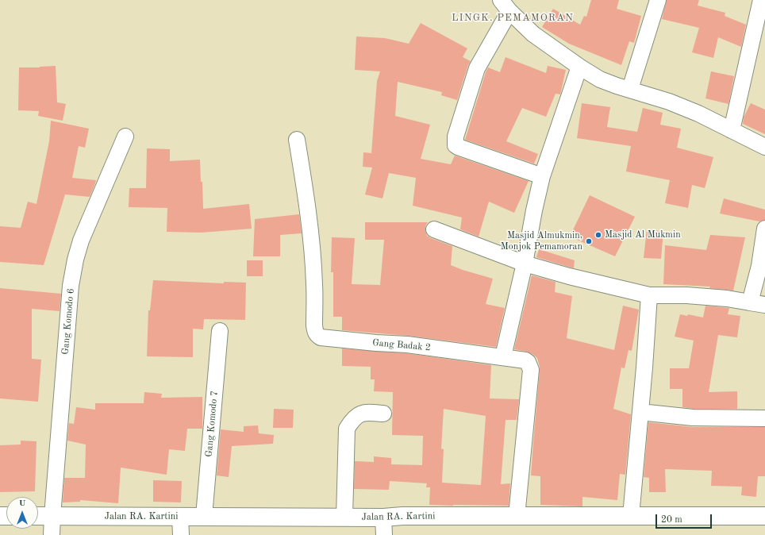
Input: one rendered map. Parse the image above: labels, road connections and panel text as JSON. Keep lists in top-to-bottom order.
{
  "streets": {
    "street": [
      "Gang Komodo 6",
      "Gang Badak 2",
      "Gang Komodo 7",
      "Jalan RA. Kartini"
    ]
  },
  "crossings": [
    ["Gang Komodo 6", "Jalan RA. Kartini"],
    ["Gang Badak 2", "Jalan RA. Kartini"],
    ["Gang Komodo 7", "Jalan RA. Kartini"]
  ],
  "districts": ["LINGK. PEMAMORAN"],
  "places": ["Masjid Al Mukmin", "Masjid Almukmin, Monjok Pemamoran"],
  "scale_bar": "20 m",
  "north": "top"
}
